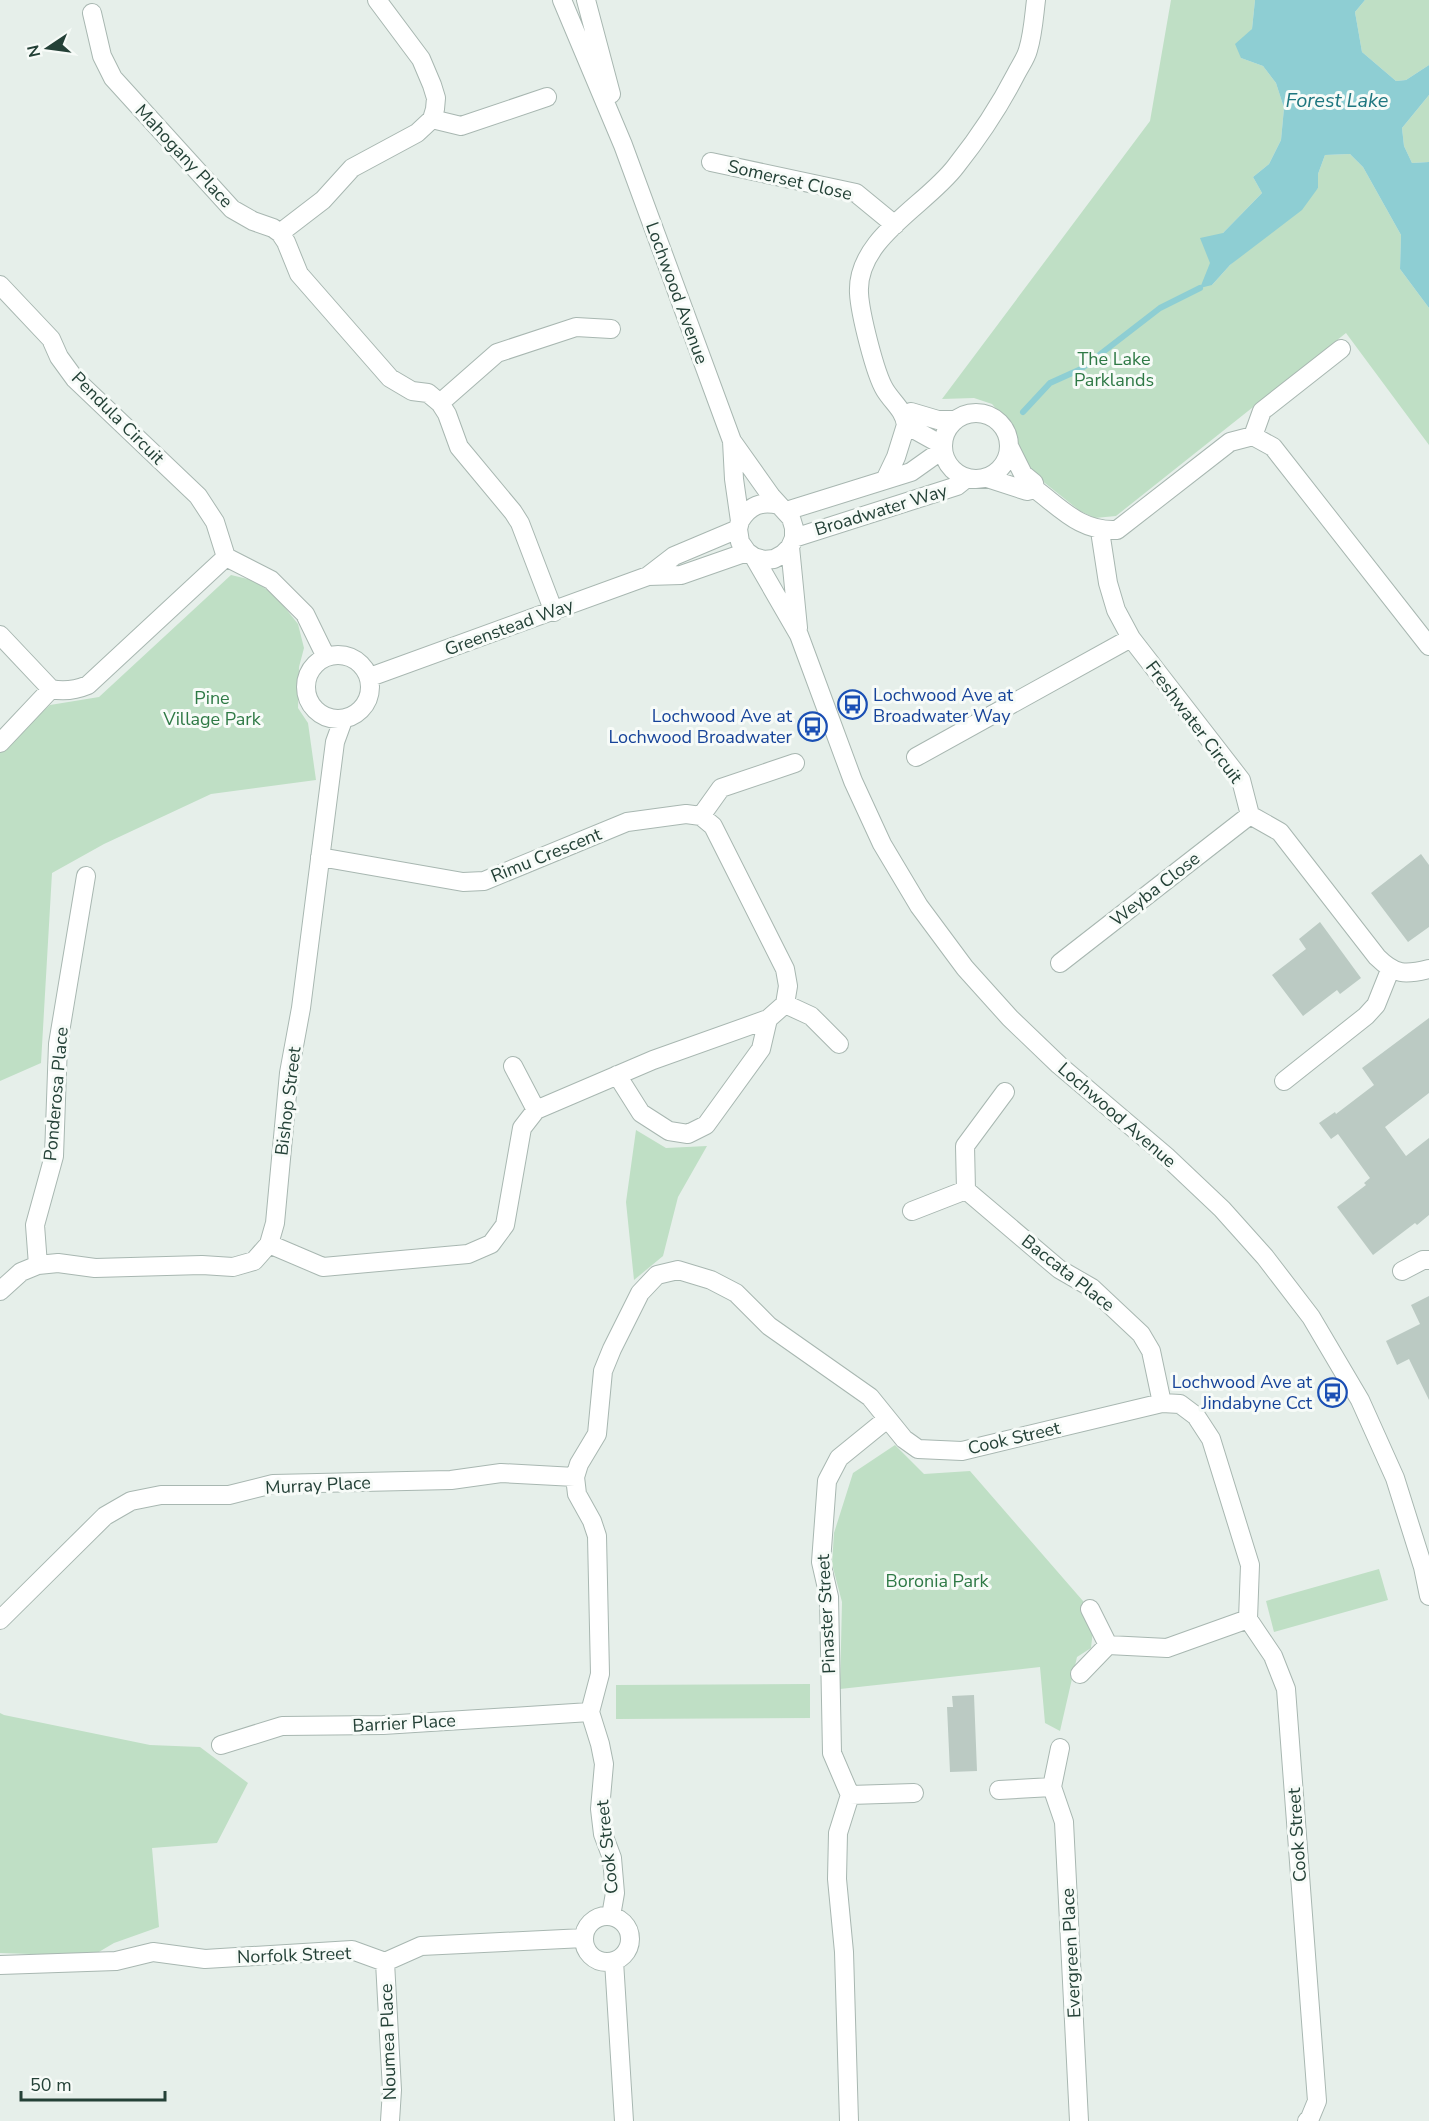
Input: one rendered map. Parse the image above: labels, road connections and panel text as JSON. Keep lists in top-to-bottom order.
{
  "streets": {
    "street": [
      "Mahogany Place",
      "Somerset Close",
      "Lochwood Avenue",
      "Pendula Circuit",
      "Broadwater Way",
      "Greenstead Way",
      "Freshwater Circuit",
      "Rimu Crescent",
      "Weyba Close",
      "Ponderosa Place",
      "Bishop Street",
      "Baccata Place",
      "Cook Street",
      "Murray Place",
      "Pinaster Street",
      "Barrier Place",
      "Evergreen Place",
      "Norfolk Street",
      "Noumea Place"
    ]
  },
  "crossings": [
    ["Lochwood Avenue", "Broadwater Way"],
    ["Lochwood Avenue", "Greenstead Way"],
    ["Broadwater Way", "Greenstead Way"],
    ["Greenstead Way", "Bishop Street"],
    ["Freshwater Circuit", "Weyba Close"],
    ["Rimu Crescent", "Bishop Street"],
    ["Baccata Place", "Cook Street"],
    ["Cook Street", "Murray Place"],
    ["Cook Street", "Pinaster Street"],
    ["Cook Street", "Barrier Place"],
    ["Norfolk Street", "Noumea Place"]
  ],
  "water": ["Forest Lake"],
  "parks": ["The Lake Parklands", "Pine Village Park", "Boronia Park"],
  "places": {
    "bus stop": ["Lochwood Ave at Broadwater Way", "Lochwood Ave at Lochwood Broadwater", "Lochwood Ave at Jindabyne Cct"]
  },
  "scale_bar": "50 m",
  "north": "left"
}
